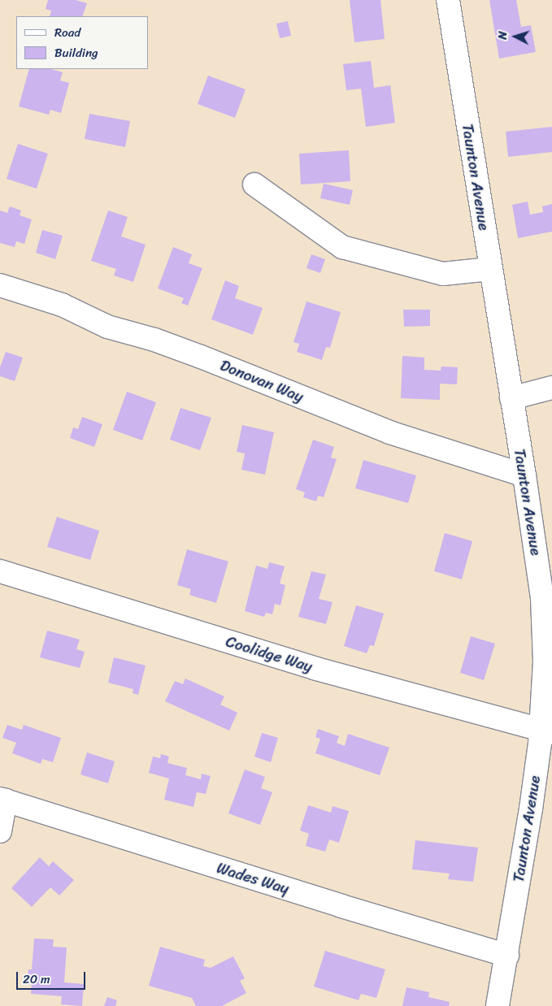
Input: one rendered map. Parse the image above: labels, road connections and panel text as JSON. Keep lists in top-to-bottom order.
{
  "streets": {
    "street": [
      "Taunton Avenue",
      "Donovan Way",
      "Coolidge Way",
      "Wades Way"
    ]
  },
  "crossings": [
    ["Taunton Avenue", "Donovan Way"],
    ["Taunton Avenue", "Coolidge Way"],
    ["Taunton Avenue", "Wades Way"]
  ],
  "legend": ["Road", "Building"],
  "scale_bar": "20 m",
  "north": "left"
}
